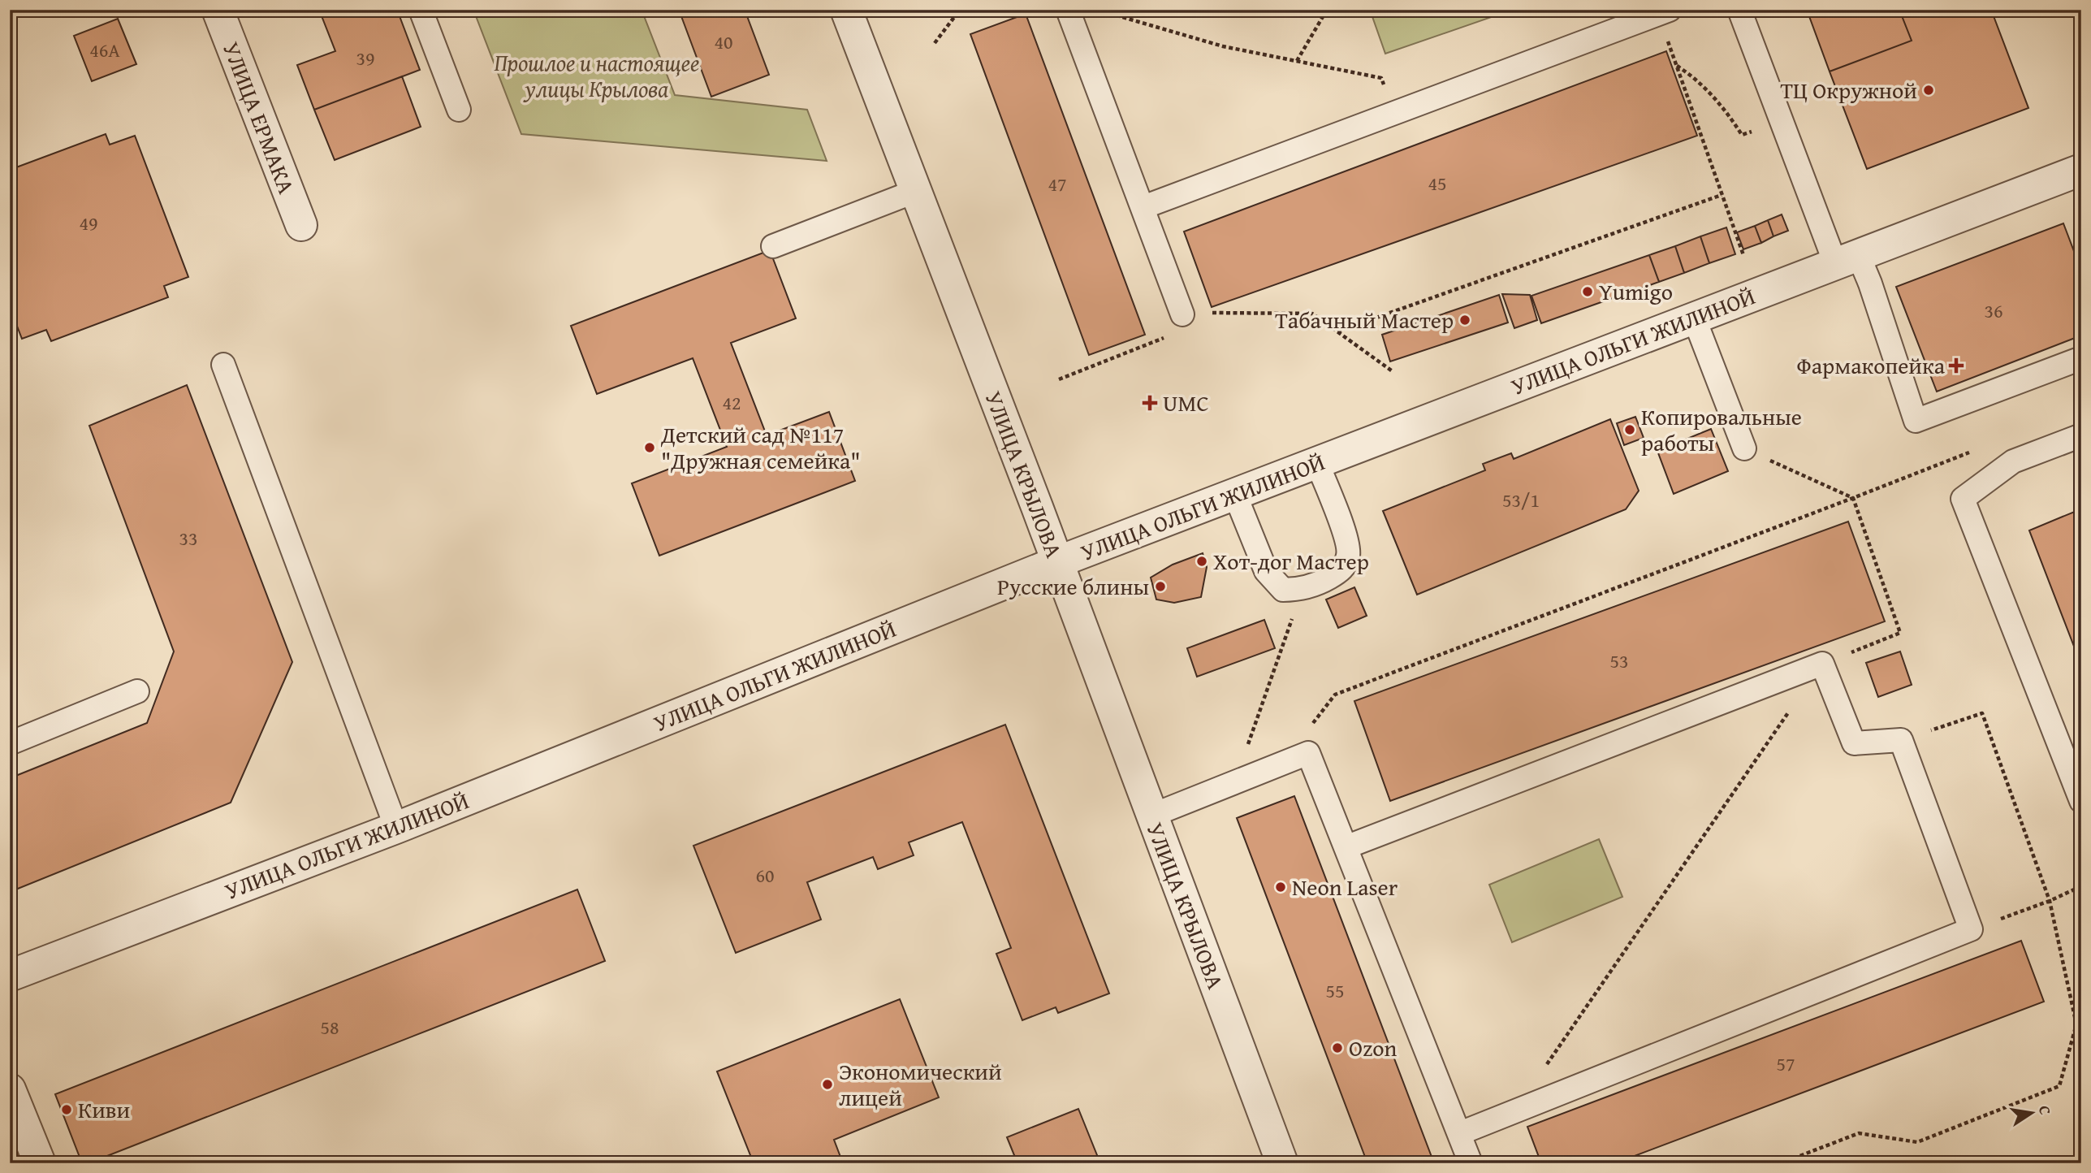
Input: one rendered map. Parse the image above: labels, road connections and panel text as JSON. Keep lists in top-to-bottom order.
{
  "streets": {
    "street": ["УЛИЦА ЕРМАКА", "УЛИЦА ОЛЬГИ ЖИЛИНОЙ", "УЛИЦА КРЫЛОВА"]
  },
  "crossings": [
    ["УЛИЦА ОЛЬГИ ЖИЛИНОЙ", "УЛИЦА КРЫЛОВА"]
  ],
  "parks": ["Прошлое и настоящее улицы Крылова"],
  "places": {
    "other": [
      "ТЦ Окружной",
      "Yumigo",
      "Табачный Мастер",
      "Копировальные работы",
      "Детский сад №117 \"Дружная семейка\"",
      "Хот-дог Мастер",
      "Русские блины",
      "Neon Laser",
      "Ozon",
      "Экономический лицей",
      "Киви"
    ],
    "health": ["Фармакопейка", "UMC"]
  },
  "house_numbers": [
    "40",
    "46А",
    "39",
    "45",
    "47",
    "49",
    "36",
    "42",
    "53/1",
    "33",
    "53",
    "60",
    "55",
    "58",
    "57"
  ],
  "north": "right"
}
